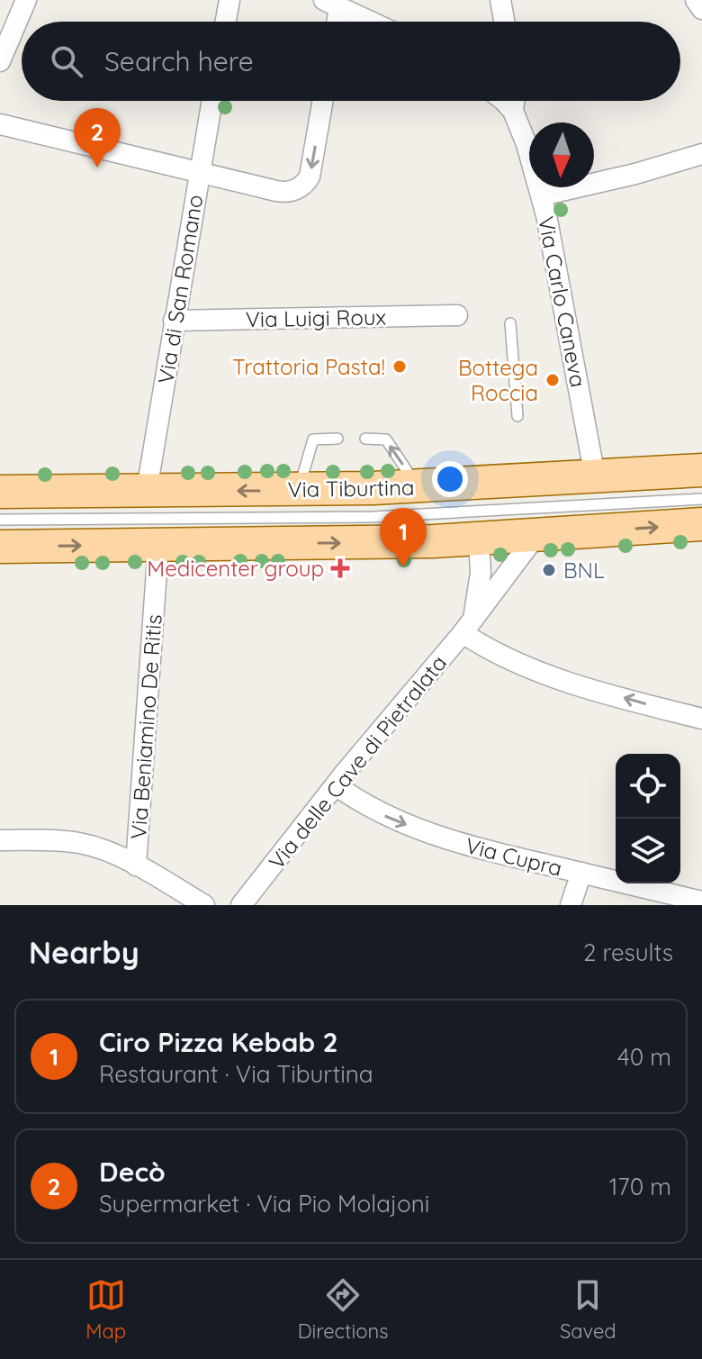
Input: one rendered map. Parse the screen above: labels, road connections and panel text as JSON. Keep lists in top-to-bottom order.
{
  "streets": {
    "main road": ["Via Tiburtina"],
    "street": [
      "Via di San Romano",
      "Via Carlo Caneva",
      "Via Luigi Roux",
      "Via Beniamino De Ritis",
      "Via delle Cave di Pietralata",
      "Via Cupra"
    ]
  },
  "crossings": [
    ["Via di San Romano", "Via Luigi Roux"],
    ["Via di San Romano", "Via Tiburtina"],
    ["Via Carlo Caneva", "Via Tiburtina"],
    ["Via Tiburtina", "Via Beniamino De Ritis"],
    ["Via Tiburtina", "Via delle Cave di Pietralata"],
    ["Via delle Cave di Pietralata", "Via Cupra"]
  ],
  "one_way": ["Via Cupra"],
  "places": {
    "other": ["Trattoria Pasta!", "Bottega Roccia", "BNL"],
    "health": ["Medicenter group"]
  },
  "north": "bottom",
  "page": {
    "search": "Search here",
    "pins": ["2", "1"],
    "heading": ["Nearby", "2 results"],
    "list": [
      {
        "mark": "1",
        "name": "Ciro Pizza Kebab 2",
        "note": "Restaurant · Via Tiburtina",
        "value": "40 m"
      },
      {
        "mark": "2",
        "name": "Decò",
        "note": "Supermarket · Via Pio Molajoni",
        "value": "170 m"
      }
    ],
    "nav": ["Map", "Directions", "Saved"]
  }
}
